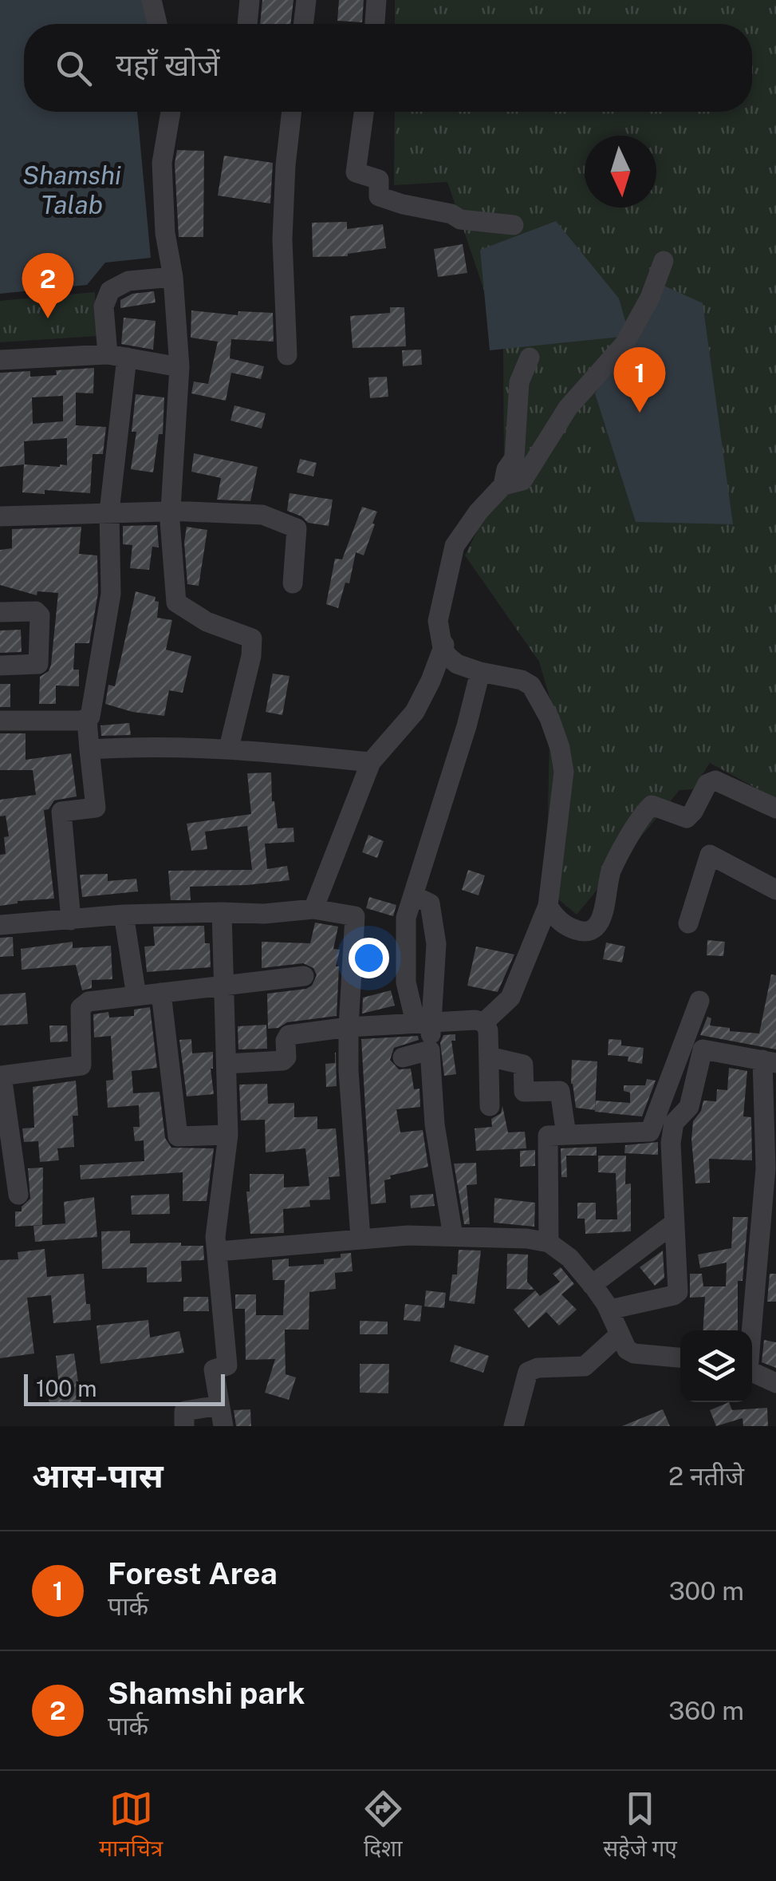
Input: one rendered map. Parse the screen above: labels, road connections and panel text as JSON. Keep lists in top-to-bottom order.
{
  "water": ["Shamshi Talab"],
  "scale_bar": "100 m",
  "north": "bottom",
  "page": {
    "search": "यहाँ खोजें",
    "pins": ["2", "1"],
    "scale": "100 m",
    "heading": ["आस-पास", "2 नतीजे"],
    "list": [
      {
        "mark": "1",
        "name": "Forest Area",
        "note": "पार्क",
        "value": "300 m"
      },
      {
        "mark": "2",
        "name": "Shamshi park",
        "note": "पार्क",
        "value": "360 m"
      }
    ],
    "nav": ["मानचित्र", "दिशा", "सहेजे गए"]
  }
}
